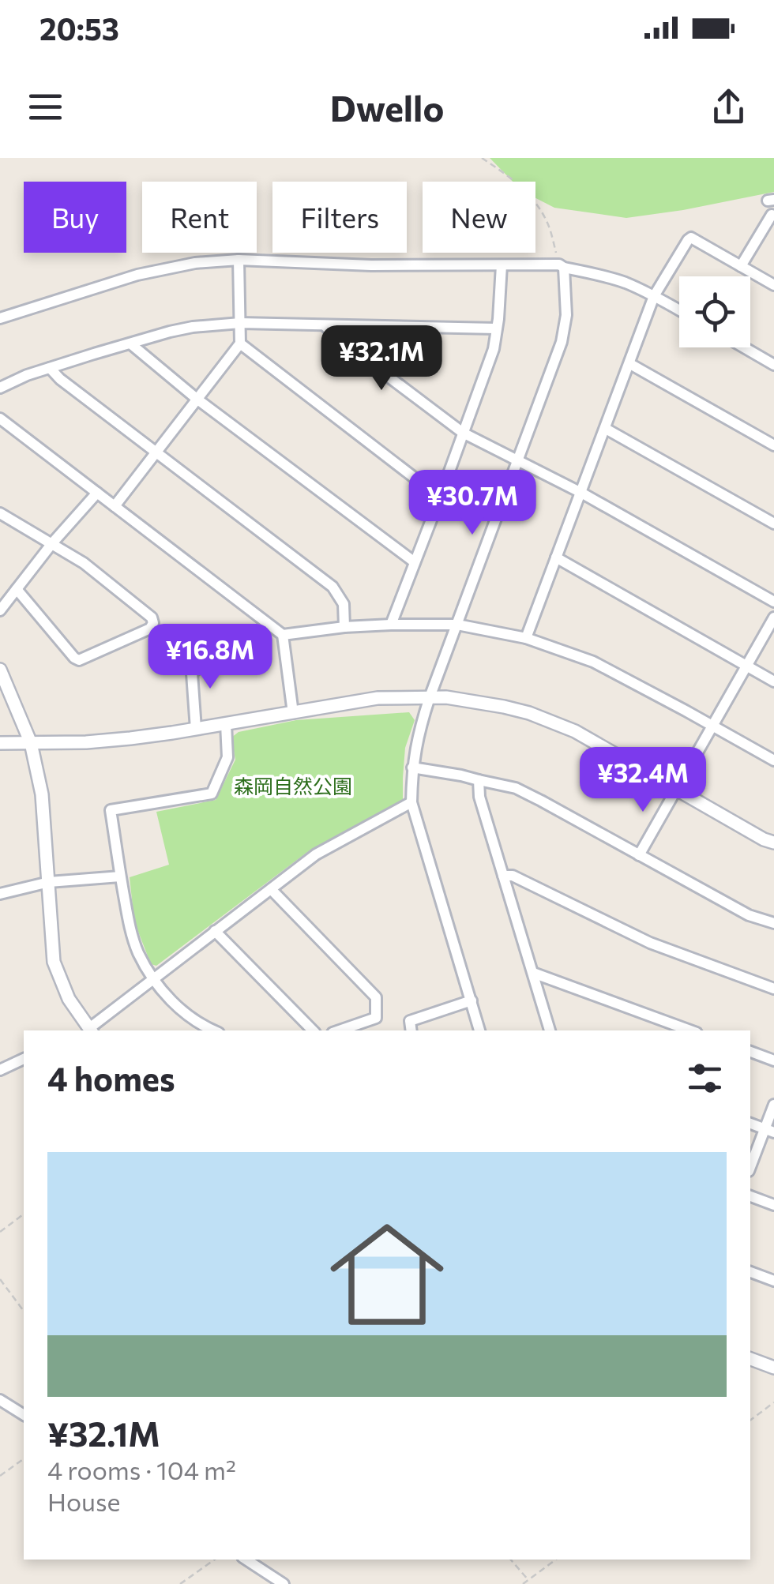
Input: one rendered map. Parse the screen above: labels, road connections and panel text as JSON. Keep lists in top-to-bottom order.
{
  "parks": ["森岡自然公園"],
  "page": {
    "status": "20:53",
    "header": "Dwello",
    "chip": [
      "Buy",
      "Rent",
      "Filters",
      "New"
    ],
    "price": [
      "¥32.1M",
      "¥30.7M",
      "¥16.8M",
      "¥32.4M"
    ],
    "heading": "4 homes",
    "list": [
      {
        "name": "¥32.1M",
        "note": "4 rooms · 104 m² · House"
      }
    ]
  }
}
